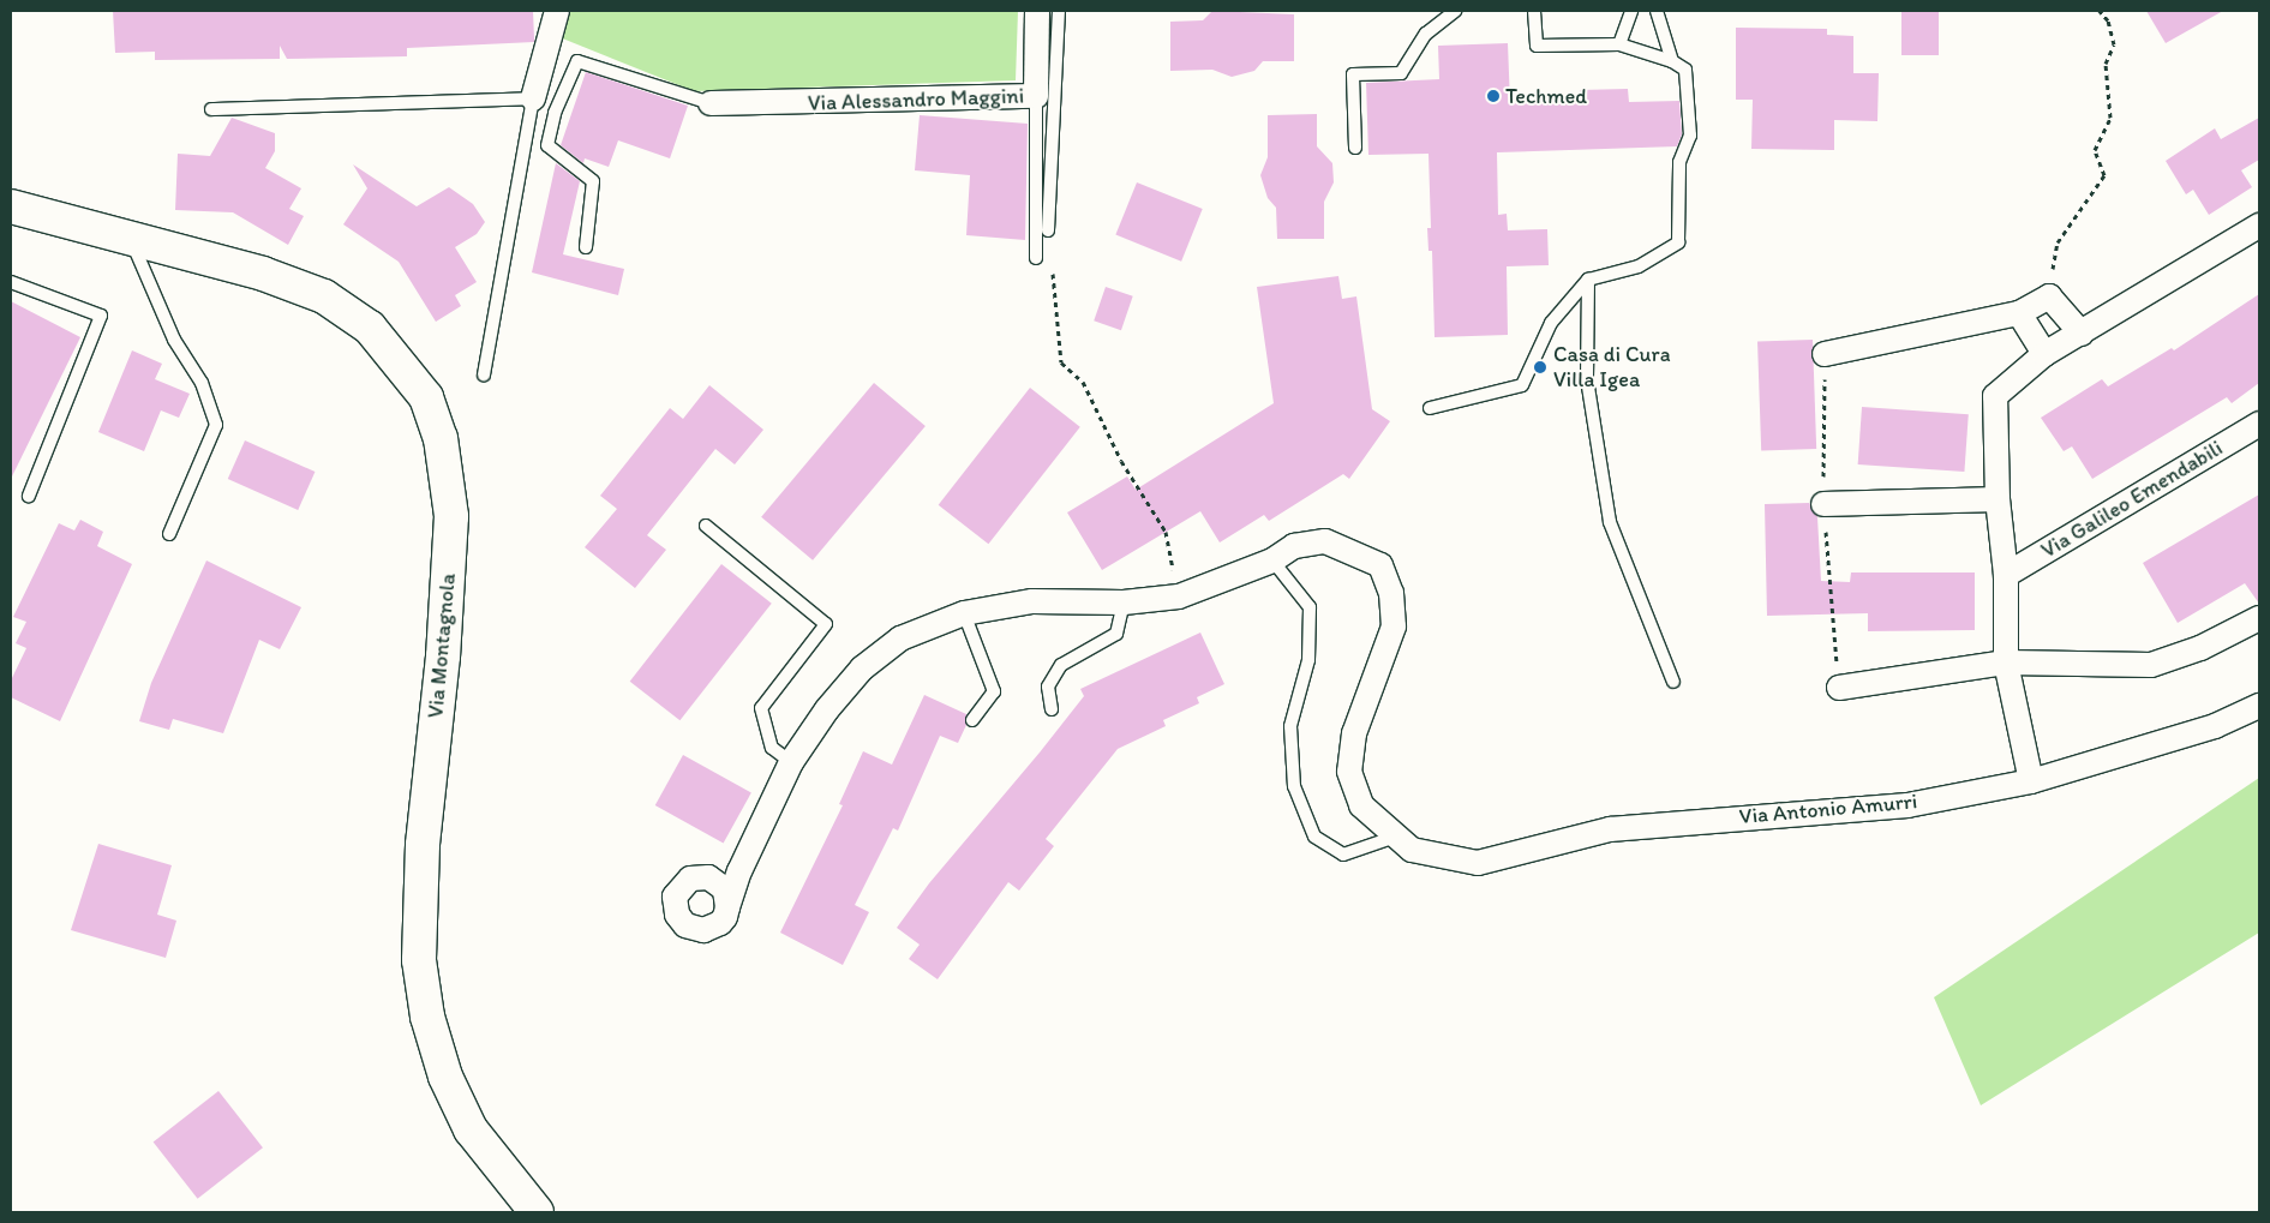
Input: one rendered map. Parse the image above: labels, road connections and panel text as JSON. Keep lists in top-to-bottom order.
{
  "streets": {
    "main road": ["Via Montagnola"],
    "street": ["Via Alessandro Maggini", "Via Galileo Emendabili", "Via Antonio Amurri"]
  },
  "places": ["Techmed", "Casa di Cura Villa Igea"]
}
